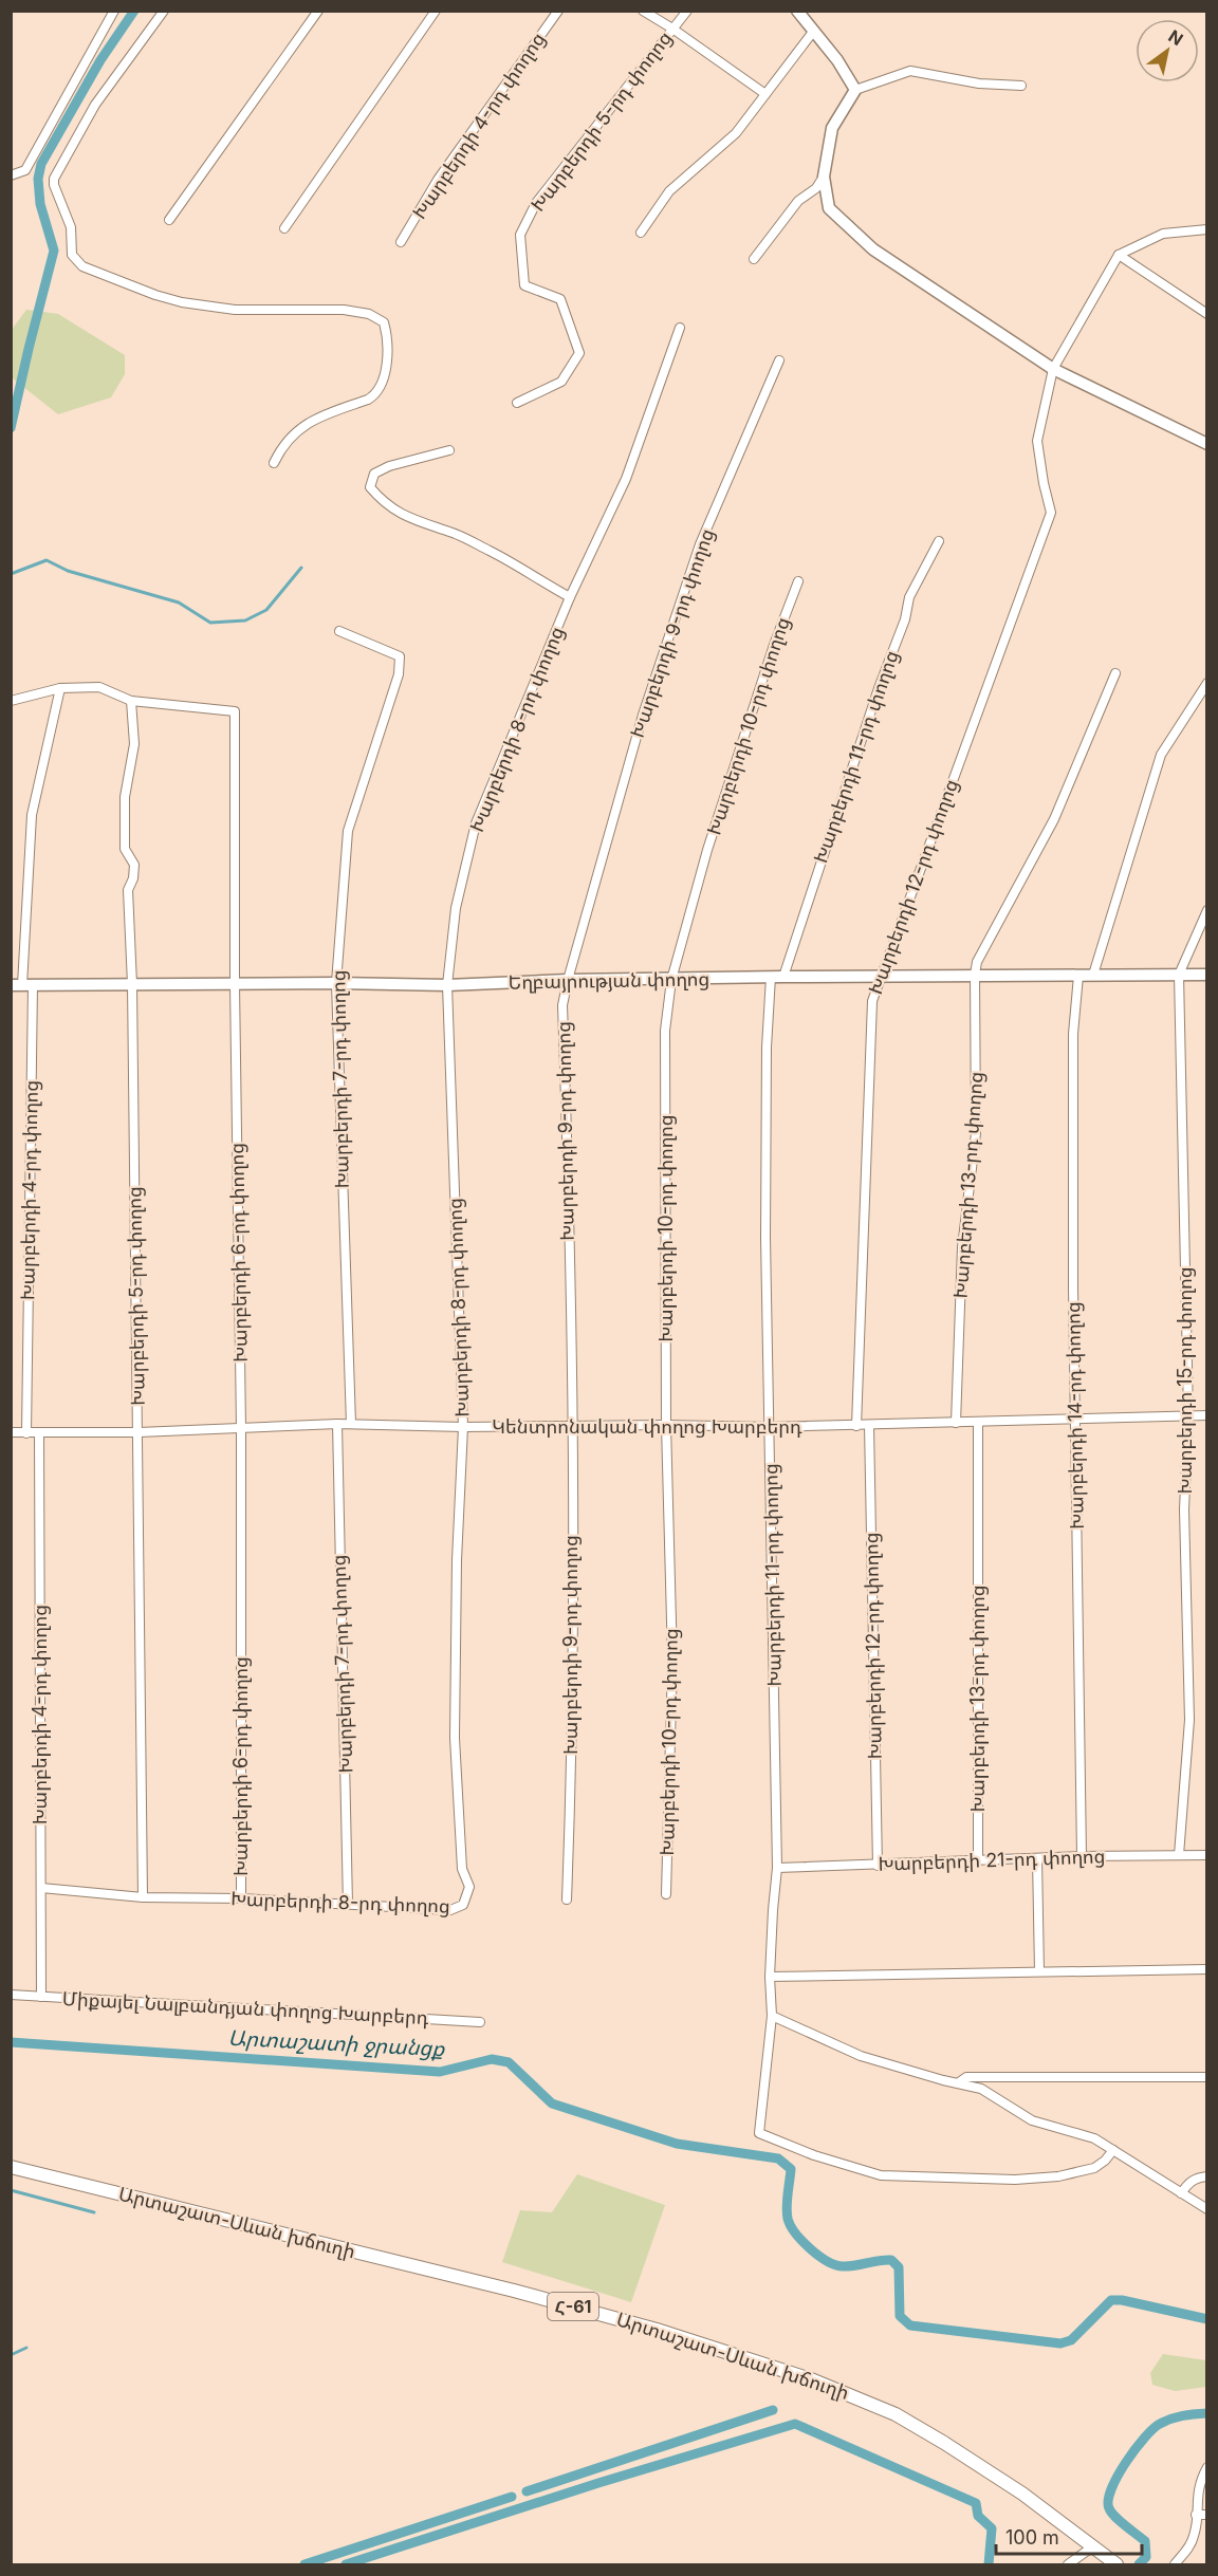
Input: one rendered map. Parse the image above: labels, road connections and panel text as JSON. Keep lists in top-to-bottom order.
{
  "streets": {
    "main road": ["Արտաշատ-Սևան խճուղի", "Հ-61"],
    "street": [
      "Խարբերդի 5-րդ փողոց",
      "Խարբերդի 4-րդ փողոց",
      "Խարբերդի 9-րդ փողոց",
      "Խարբերդի 10-րդ փողոց",
      "Խարբերդի 8-րդ փողոց",
      "Խարբերդի 11-րդ փողոց",
      "Խարբերդի 12-րդ փողոց",
      "Եղբայրության փողոց",
      "Խարբերդի 7-րդ փողոց",
      "Խարբերդի 13-րդ փողոց",
      "Խարբերդի 6-րդ փողոց",
      "Խարբերդի 15-րդ փողոց",
      "Խարբերդի 14-րդ փողոց",
      "Կենտրոնական փողոց Խարբերդ",
      "Խարբերդի 21-րդ փողոց",
      "Միքայել Նալբանդյան փողոց Խարբերդ"
    ]
  },
  "crossings": [
    ["Խարբերդի 5-րդ փողոց", "Խարբերդի 8-րդ փողոց"],
    ["Խարբերդի 5-րդ փողոց", "Եղբայրության փողոց"],
    ["Խարբերդի 5-րդ փողոց", "Խարբերդի 6-րդ փողոց"],
    ["Խարբերդի 5-րդ փողոց", "Կենտրոնական փողոց Խարբերդ"],
    ["Խարբերդի 4-րդ փողոց", "Խարբերդի 8-րդ փողոց"],
    ["Խարբերդի 4-րդ փողոց", "Եղբայրության փողոց"],
    ["Խարբերդի 4-րդ փողոց", "Կենտրոնական փողոց Խարբերդ"],
    ["Խարբերդի 4-րդ փողոց", "Միքայել Նալբանդյան փողոց Խարբերդ"],
    ["Խարբերդի 9-րդ փողոց", "Եղբայրության փողոց"],
    ["Խարբերդի 9-րդ փողոց", "Կենտրոնական փողոց Խարբերդ"],
    ["Խարբերդի 10-րդ փողոց", "Եղբայրության փողոց"],
    ["Խարբերդի 10-րդ փողոց", "Կենտրոնական փողոց Խարբերդ"],
    ["Խարբերդի 8-րդ փողոց", "Եղբայրության փողոց"],
    ["Խարբերդի 8-րդ փողոց", "Խարբերդի 7-րդ փողոց"],
    ["Խարբերդի 8-րդ փողոց", "Խարբերդի 6-րդ փողոց"],
    ["Խարբերդի 8-րդ փողոց", "Կենտրոնական փողոց Խարբերդ"],
    ["Խարբերդի 11-րդ փողոց", "Եղբայրության փողոց"],
    ["Խարբերդի 11-րդ փողոց", "Կենտրոնական փողոց Խարբերդ"],
    ["Խարբերդի 11-րդ փողոց", "Խարբերդի 21-րդ փողոց"],
    ["Խարբերդի 12-րդ փողոց", "Եղբայրության փողոց"],
    ["Խարբերդի 12-րդ փողոց", "Կենտրոնական փողոց Խարբերդ"],
    ["Խարբերդի 12-րդ փողոց", "Խարբերդի 21-րդ փողոց"],
    ["Եղբայրության փողոց", "Խարբերդի 7-րդ փողոց"],
    ["Եղբայրության փողոց", "Խարբերդի 13-րդ փողոց"],
    ["Եղբայրության փողոց", "Խարբերդի 6-րդ փողոց"],
    ["Եղբայրության փողոց", "Խարբերդի 15-րդ փողոց"],
    ["Եղբայրության փողոց", "Խարբերդի 14-րդ փողոց"],
    ["Խարբերդի 7-րդ փողոց", "Կենտրոնական փողոց Խարբերդ"],
    ["Խարբերդի 13-րդ փողոց", "Կենտրոնական փողոց Խարբերդ"],
    ["Խարբերդի 13-րդ փողոց", "Խարբերդի 21-րդ փողոց"],
    ["Խարբերդի 6-րդ փողոց", "Կենտրոնական փողոց Խարբերդ"],
    ["Խարբերդի 15-րդ փողոց", "Կենտրոնական փողոց Խարբերդ"],
    ["Խարբերդի 15-րդ փողոց", "Խարբերդի 21-րդ փողոց"],
    ["Խարբերդի 14-րդ փողոց", "Կենտրոնական փողոց Խարբերդ"],
    ["Խարբերդի 14-րդ փողոց", "Խարբերդի 21-րդ փողոց"]
  ],
  "water": ["Արտաշատի ջրանցք"],
  "scale_bar": "100 m",
  "north": "top right"
}
